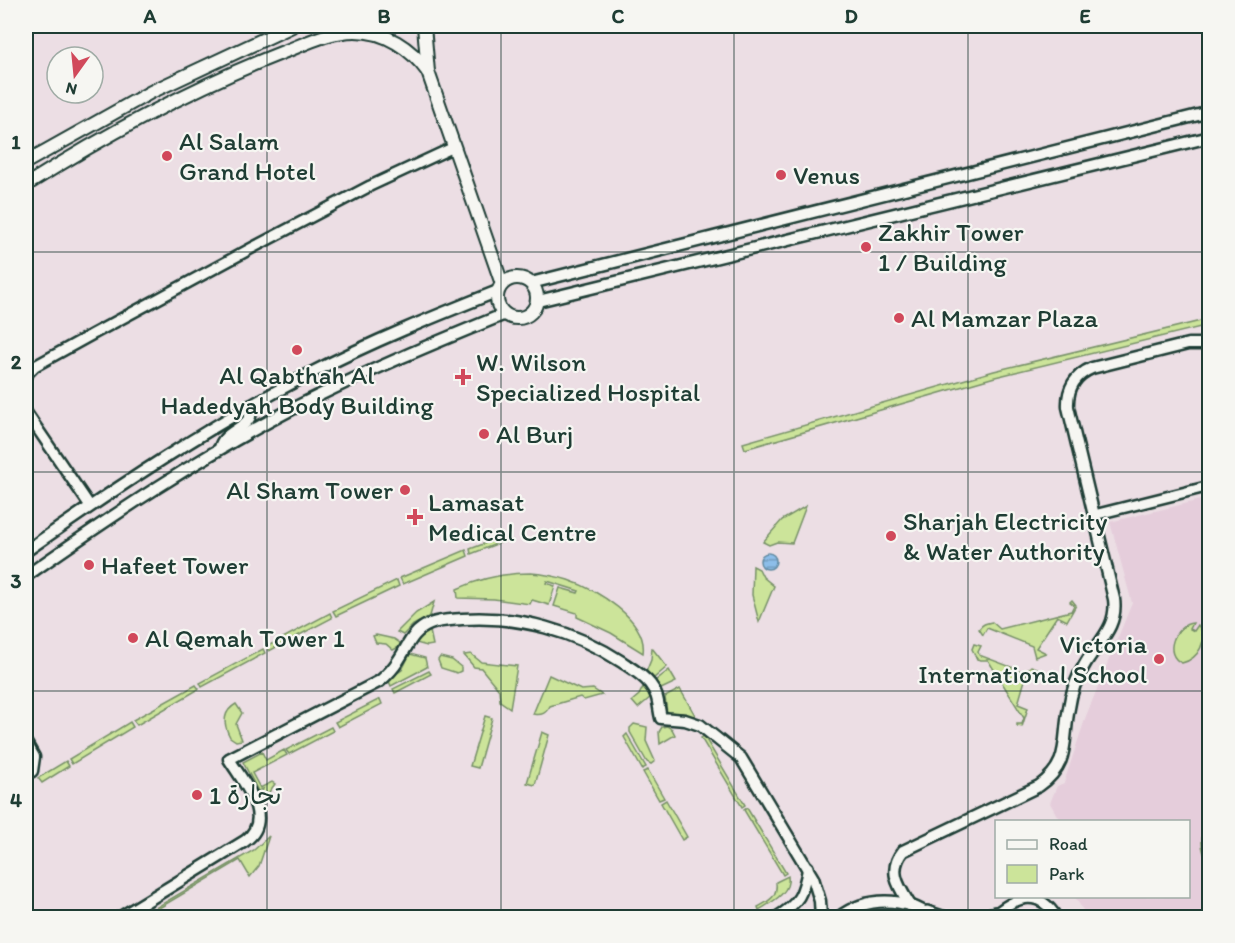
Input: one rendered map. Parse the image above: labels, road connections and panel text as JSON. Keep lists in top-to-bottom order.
{
  "places": {
    "other": [
      "Al Salam Grand Hotel",
      "Venus",
      "Zakhir Tower 1 / Building",
      "Al Mamzar Plaza",
      "Al Qabthah Al Hadedyah Body Building",
      "Al Burj",
      "Al Sham Tower",
      "Sharjah Electricity & Water Authority",
      "Hafeet Tower",
      "Al Qemah Tower 1",
      "Victoria International School",
      "تجارة 1"
    ],
    "health": ["W. Wilson Specialized Hospital", "Lamasat Medical Centre"]
  },
  "legend": ["Road", "Park"],
  "north": "bottom",
  "grid": {
    "columns": [
      "A",
      "B",
      "C",
      "D",
      "E"
    ],
    "rows": [
      "1",
      "2",
      "3",
      "4"
    ]
  }
}
